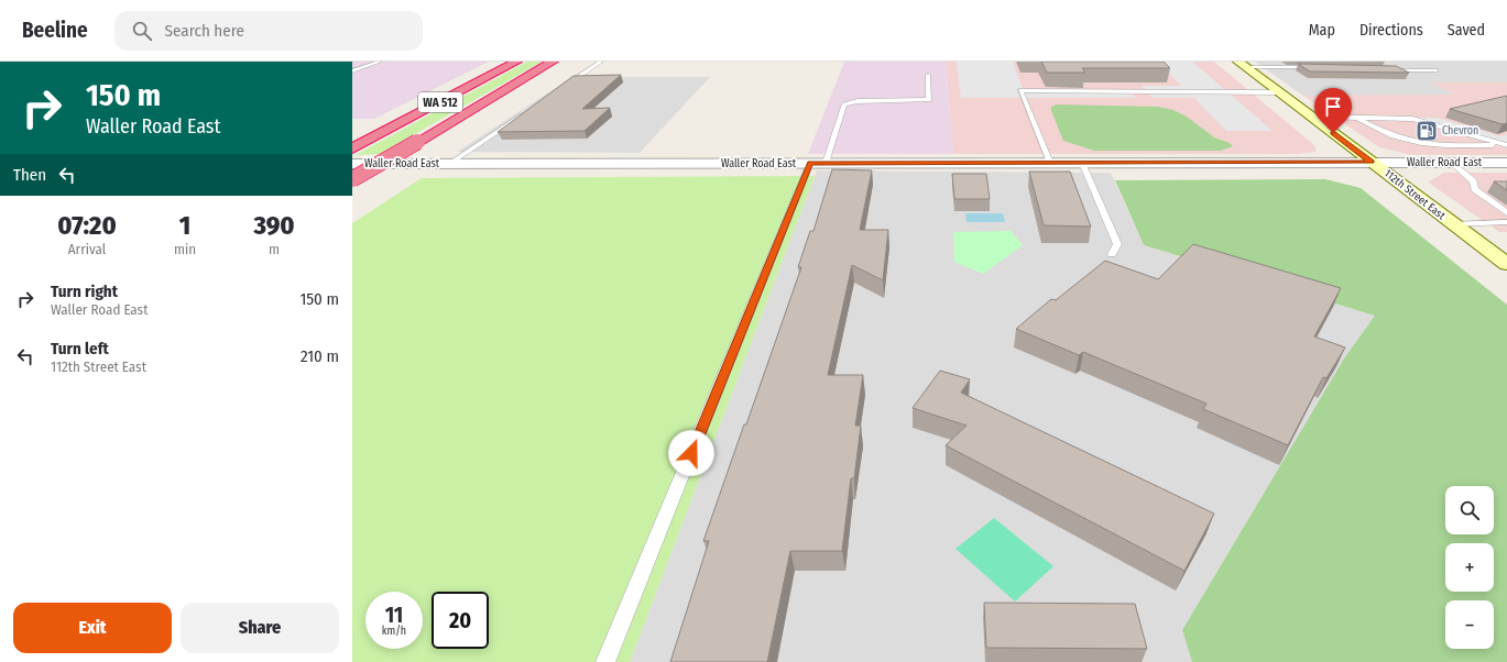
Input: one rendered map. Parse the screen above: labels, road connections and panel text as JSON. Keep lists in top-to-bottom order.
{
  "streets": {
    "highway": ["WA 512"],
    "main road": ["112th Street East"],
    "street": ["Waller Road East"]
  },
  "crossings": [
    ["Waller Road East", "112th Street East"]
  ],
  "places": {
    "fuel station": ["Chevron"]
  },
  "page": {
    "header": "Beeline",
    "search": "Search here",
    "nav": ["Map", "Directions", "Saved"],
    "turn": ["150 m", "Waller Road East"],
    "then": "Then",
    "eta": [
      "07:20",
      "Arrival",
      "1",
      "min",
      "390",
      "m"
    ],
    "list": [
      {
        "name": "Turn right",
        "note": "Waller Road East",
        "value": "150 m"
      },
      {
        "name": "Turn left",
        "note": "112th Street East",
        "value": "210 m"
      }
    ],
    "map_buttons": ["+", "−"],
    "speed": "11 km/h",
    "limit": "20",
    "buttons": ["Exit", "Share"]
  }
}
